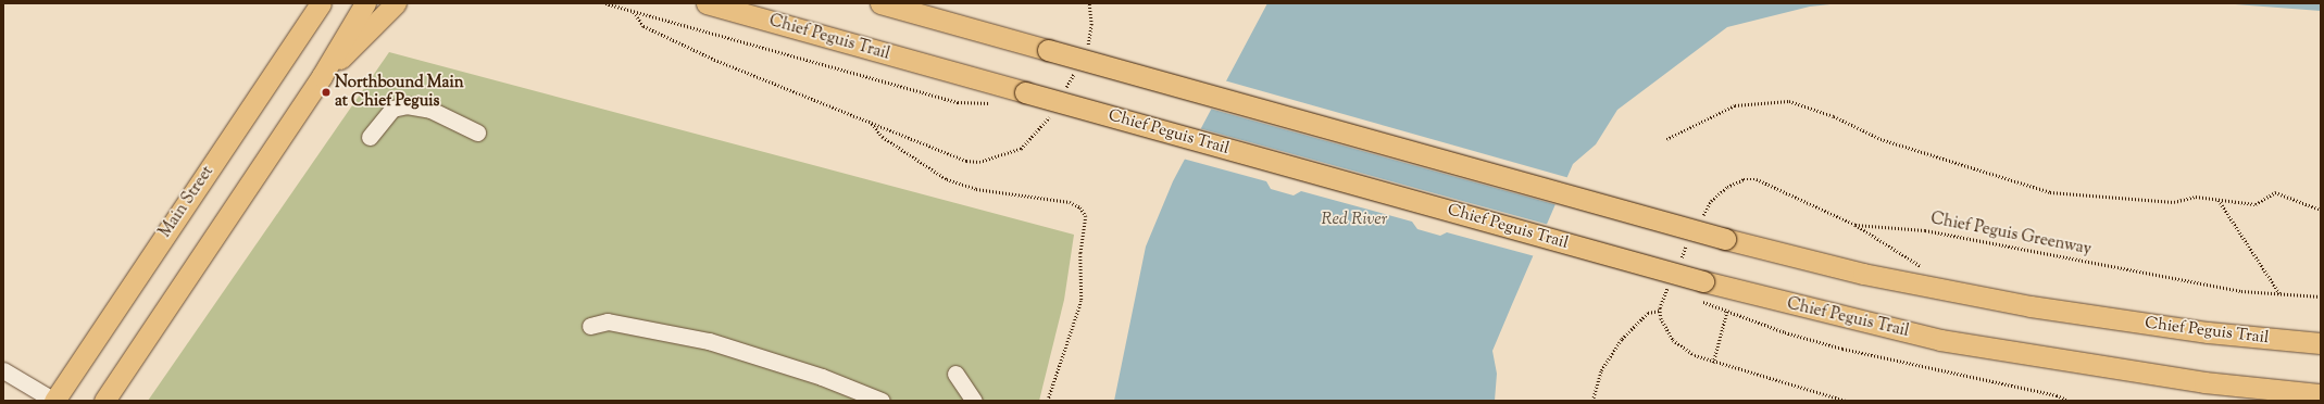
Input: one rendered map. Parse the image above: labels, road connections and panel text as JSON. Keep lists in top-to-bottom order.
{
  "streets": {
    "main road": ["Chief Peguis Trail", "Main Street"],
    "path": ["Chief Peguis Greenway"]
  },
  "water": ["Red River"],
  "places": ["Northbound Main at Chief Peguis"]
}
